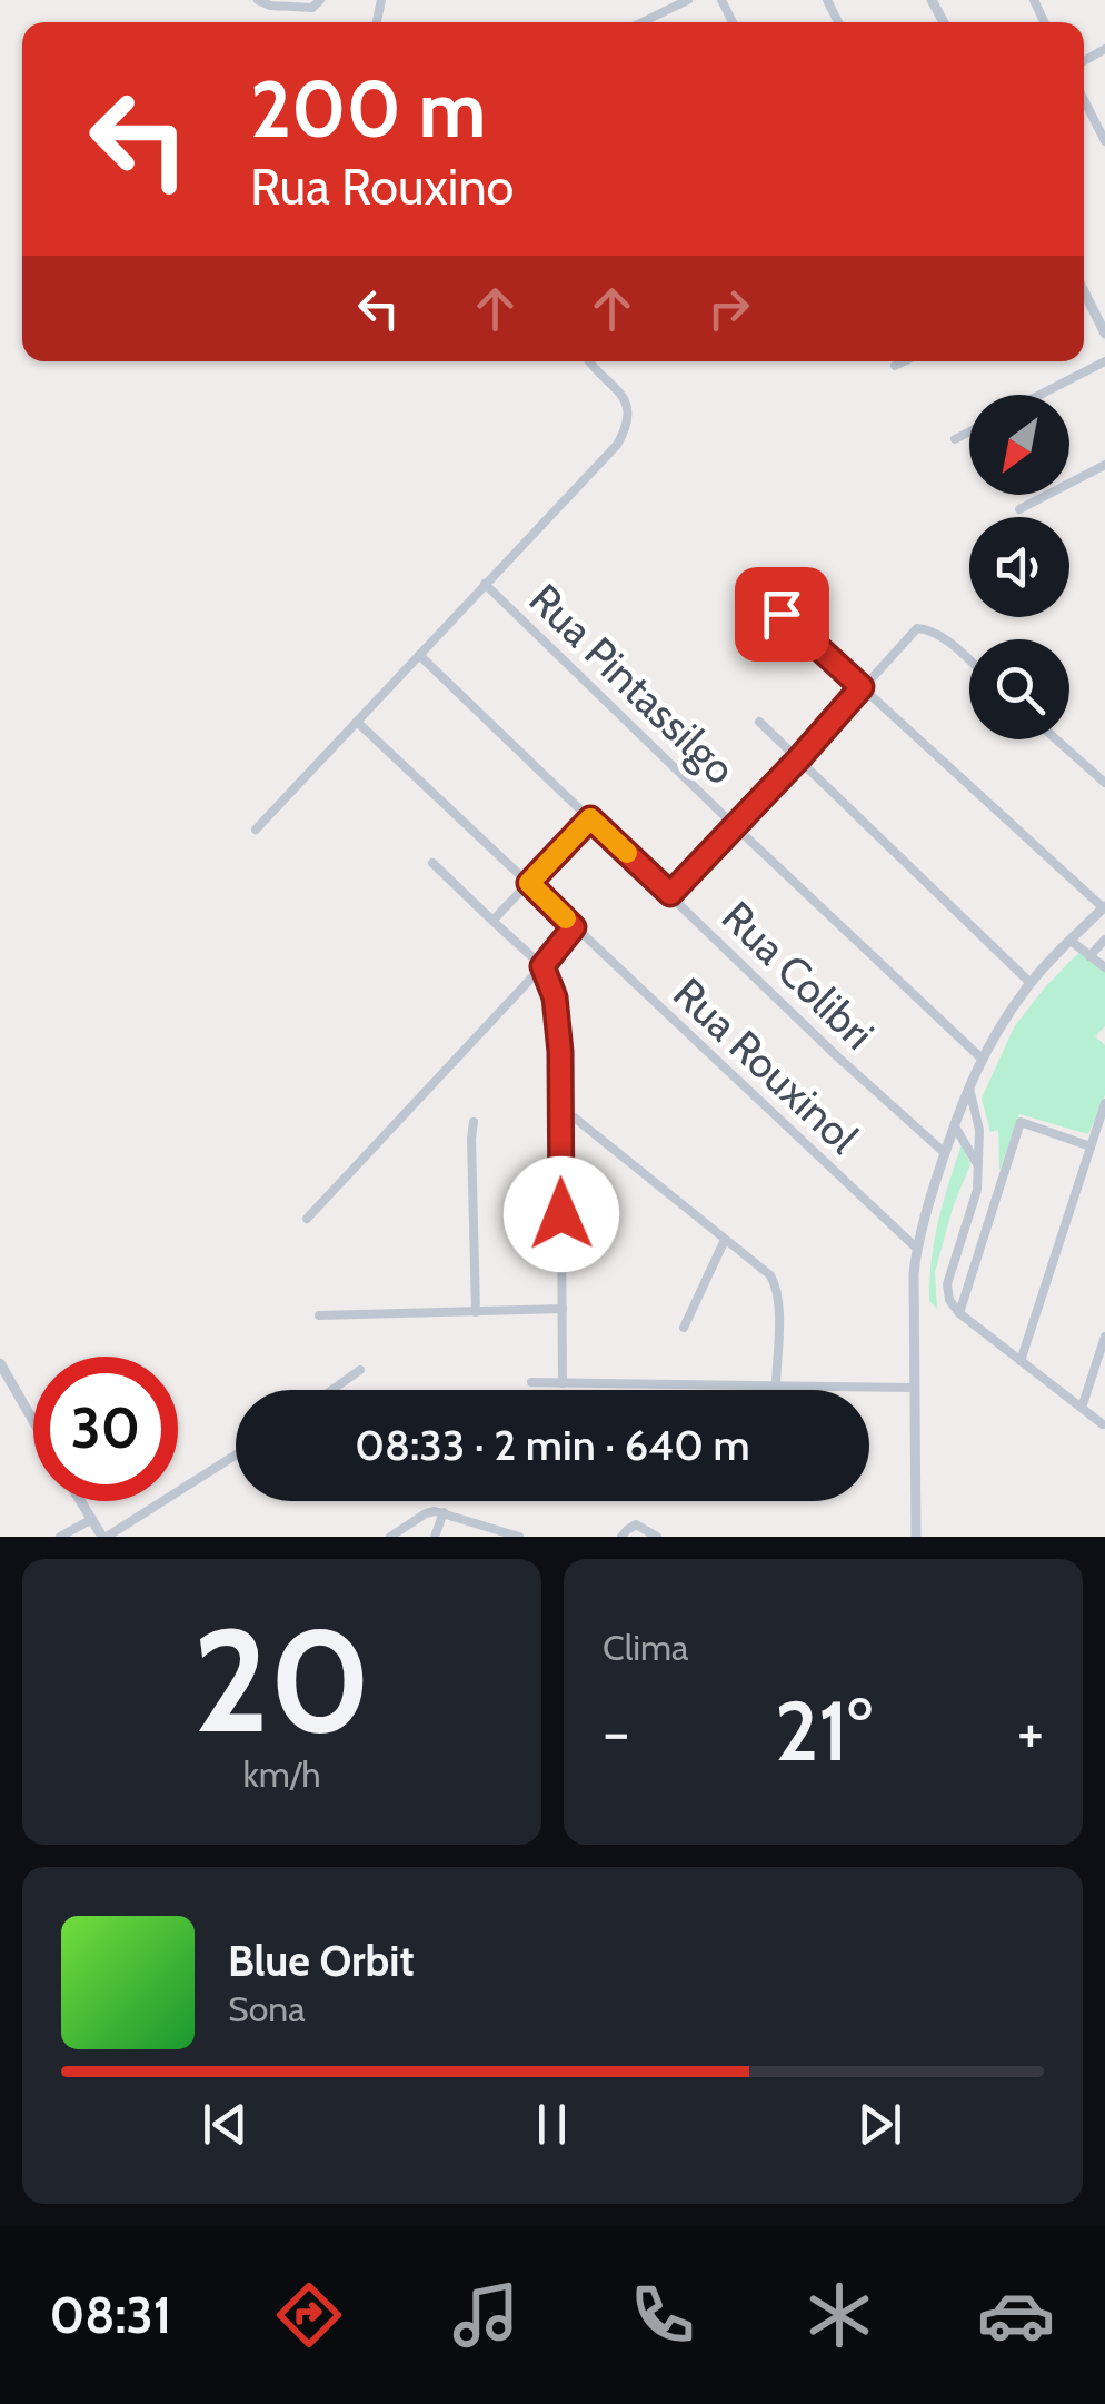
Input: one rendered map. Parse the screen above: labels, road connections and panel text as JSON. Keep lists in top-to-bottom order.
{
  "streets": {
    "street": ["Rua Pintassilgo", "Rua Colibri", "Rua Rouxinol"]
  },
  "north": "bottom left",
  "page": {
    "turn": ["200 m", "Rua Rouxino"],
    "limit": "30",
    "trip": "08:33 · 2 min · 640 m",
    "tile": [
      ["20", "km/h"],
      "Clima"
    ],
    "heat": ["−", "21°", "+"],
    "song": ["Blue Orbit", "Sona"],
    "tabs": "08:31"
  }
}
